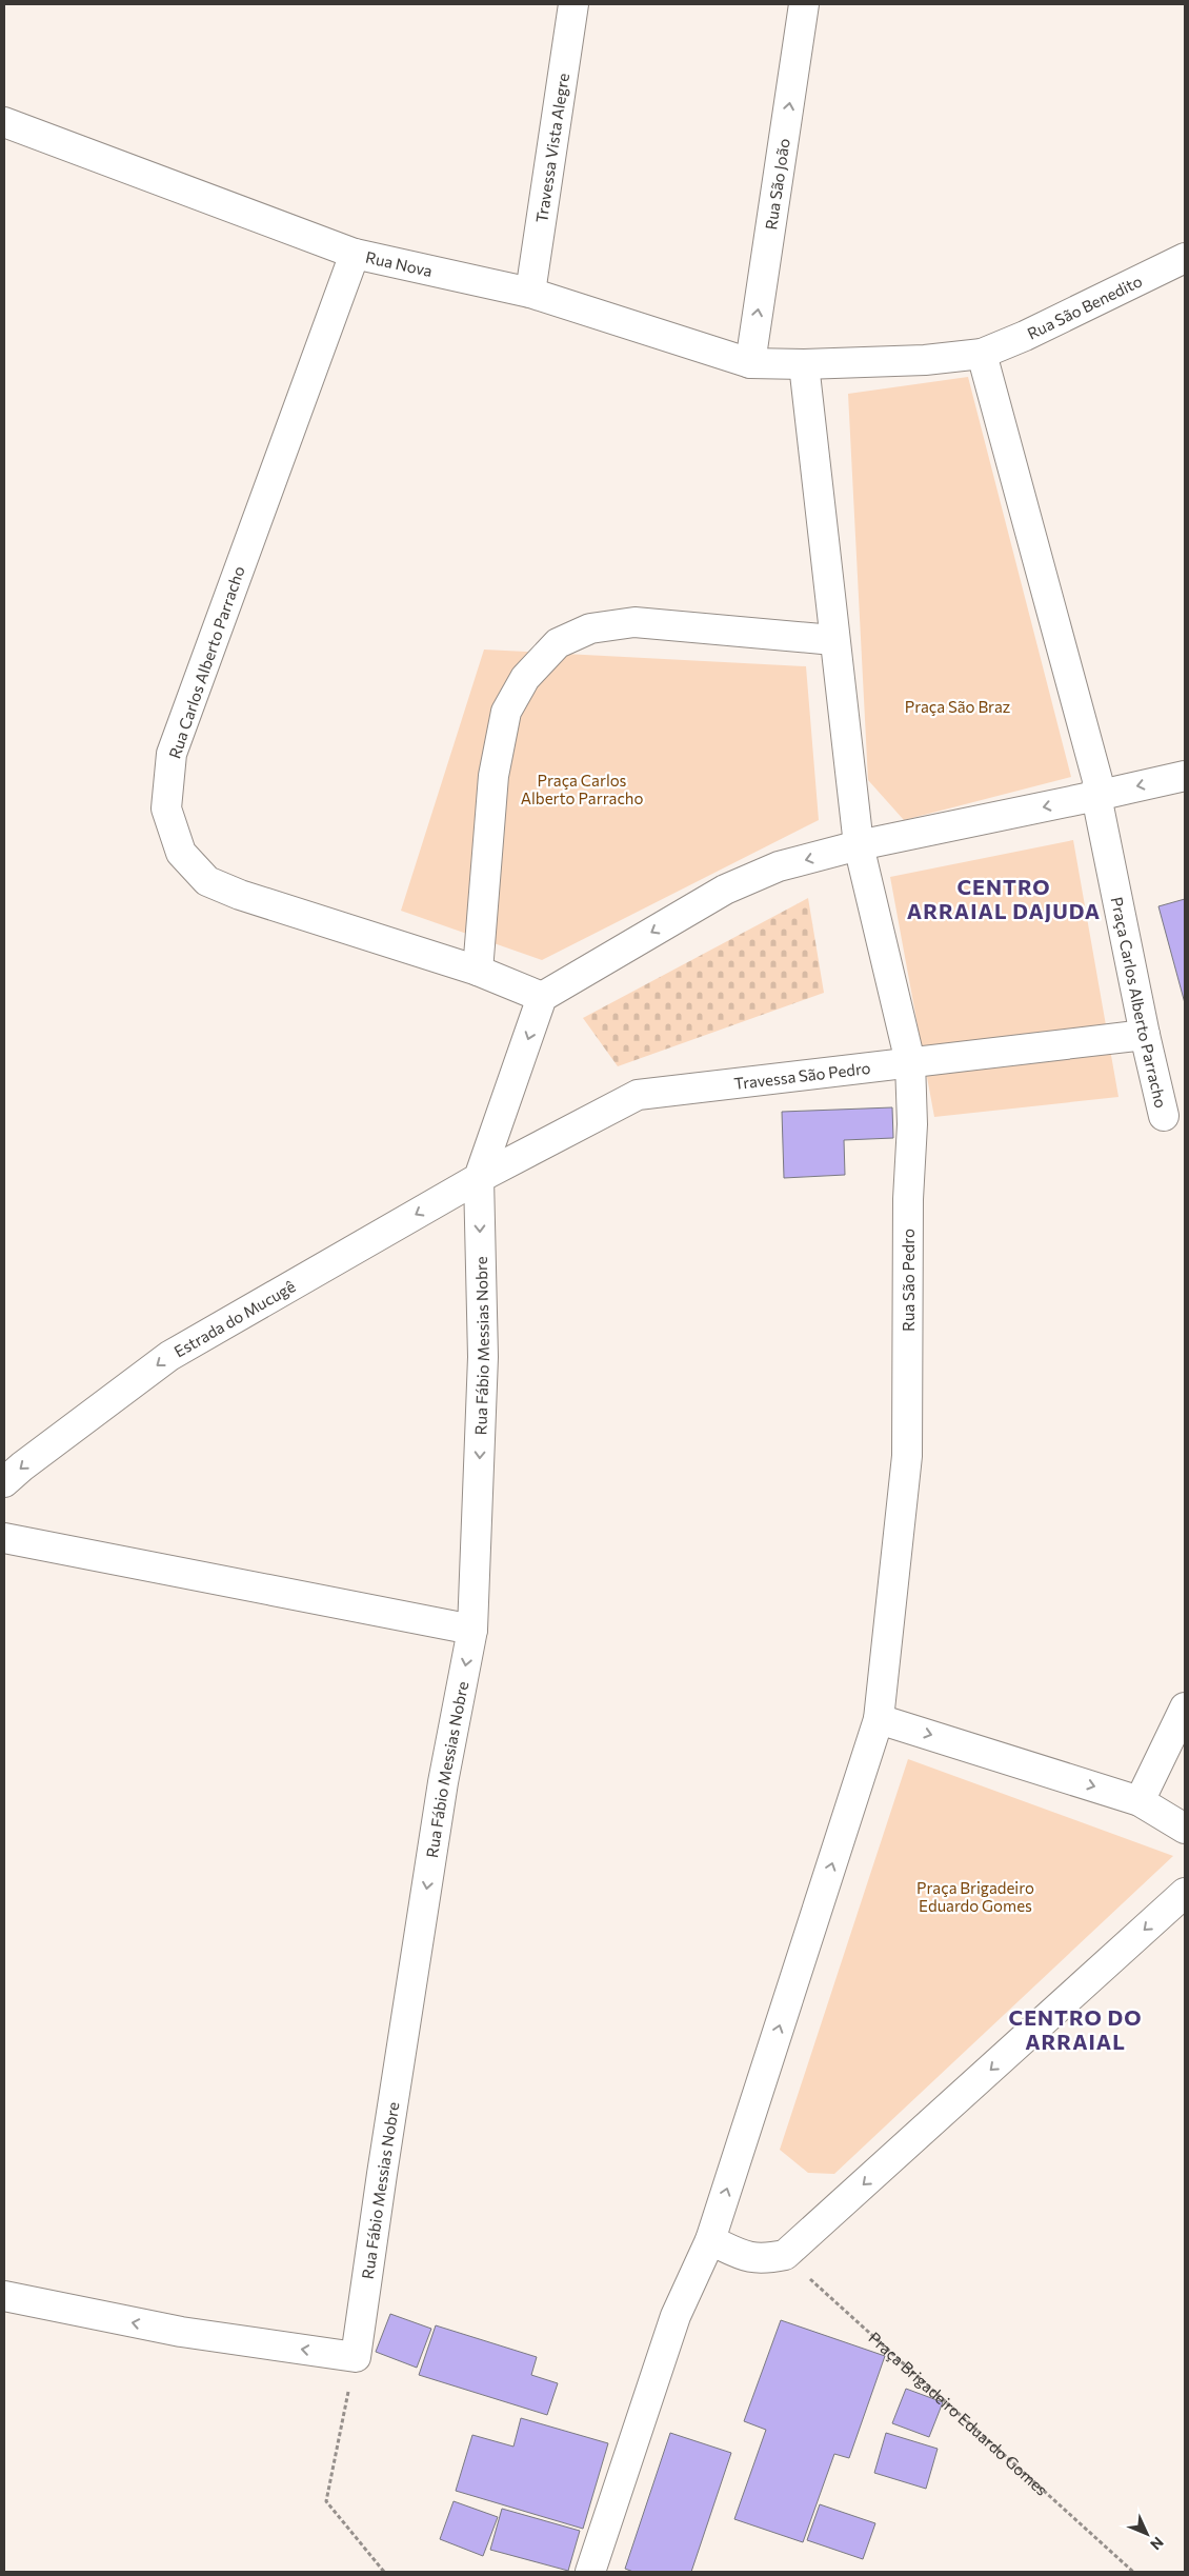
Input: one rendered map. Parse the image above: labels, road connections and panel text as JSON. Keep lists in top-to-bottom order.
{
  "streets": {
    "street": [
      "Travessa Vista Alegre",
      "Rua São João",
      "Rua Nova",
      "Rua São Benedito",
      "Rua Carlos Alberto Parracho",
      "Praça Carlos Alberto Parracho",
      "Travessa São Pedro",
      "Rua São Pedro",
      "Estrada do Mucugê",
      "Rua Fábio Messias Nobre"
    ],
    "path": ["Praça Brigadeiro Eduardo Gomes"]
  },
  "crossings": [
    ["Travessa Vista Alegre", "Rua Nova"],
    ["Rua São João", "Rua Nova"],
    ["Rua Nova", "Rua Carlos Alberto Parracho"],
    ["Praça Carlos Alberto Parracho", "Travessa São Pedro"],
    ["Travessa São Pedro", "Rua São Pedro"],
    ["Travessa São Pedro", "Estrada do Mucugê"],
    ["Travessa São Pedro", "Rua Fábio Messias Nobre"],
    ["Estrada do Mucugê", "Rua Fábio Messias Nobre"]
  ],
  "one_way": ["Rua São João", "Estrada do Mucugê", "Rua Fábio Messias Nobre"],
  "districts": ["CENTRO ARRAIAL DAJUDA", "CENTRO DO ARRAIAL"],
  "parks": ["Praça São Braz", "Praça Carlos Alberto Parracho", "Praça Brigadeiro Eduardo Gomes"],
  "north": "bottom right"
}
